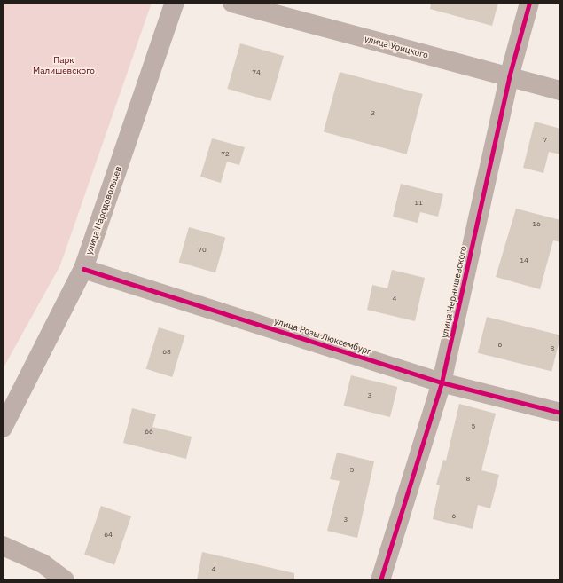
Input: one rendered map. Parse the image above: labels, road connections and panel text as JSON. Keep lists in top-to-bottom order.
{
  "streets": {
    "main road": ["улица Народовольцев"],
    "street": ["улица Урицкого", "улица Чернышевского", "улица Розы Люксембург"]
  },
  "crossings": [
    ["улица Урицкого", "улица Чернышевского"],
    ["улица Народовольцев", "улица Розы Люксембург"],
    ["улица Чернышевского", "улица Розы Люксембург"]
  ],
  "parks": ["Парк Малишевского"],
  "house_numbers": [
    "74",
    "3",
    "7",
    "72",
    "11",
    "16",
    "70",
    "14",
    "4",
    "6",
    "8",
    "68",
    "3",
    "5",
    "66",
    "5",
    "8",
    "6",
    "3",
    "64",
    "4"
  ]
}
